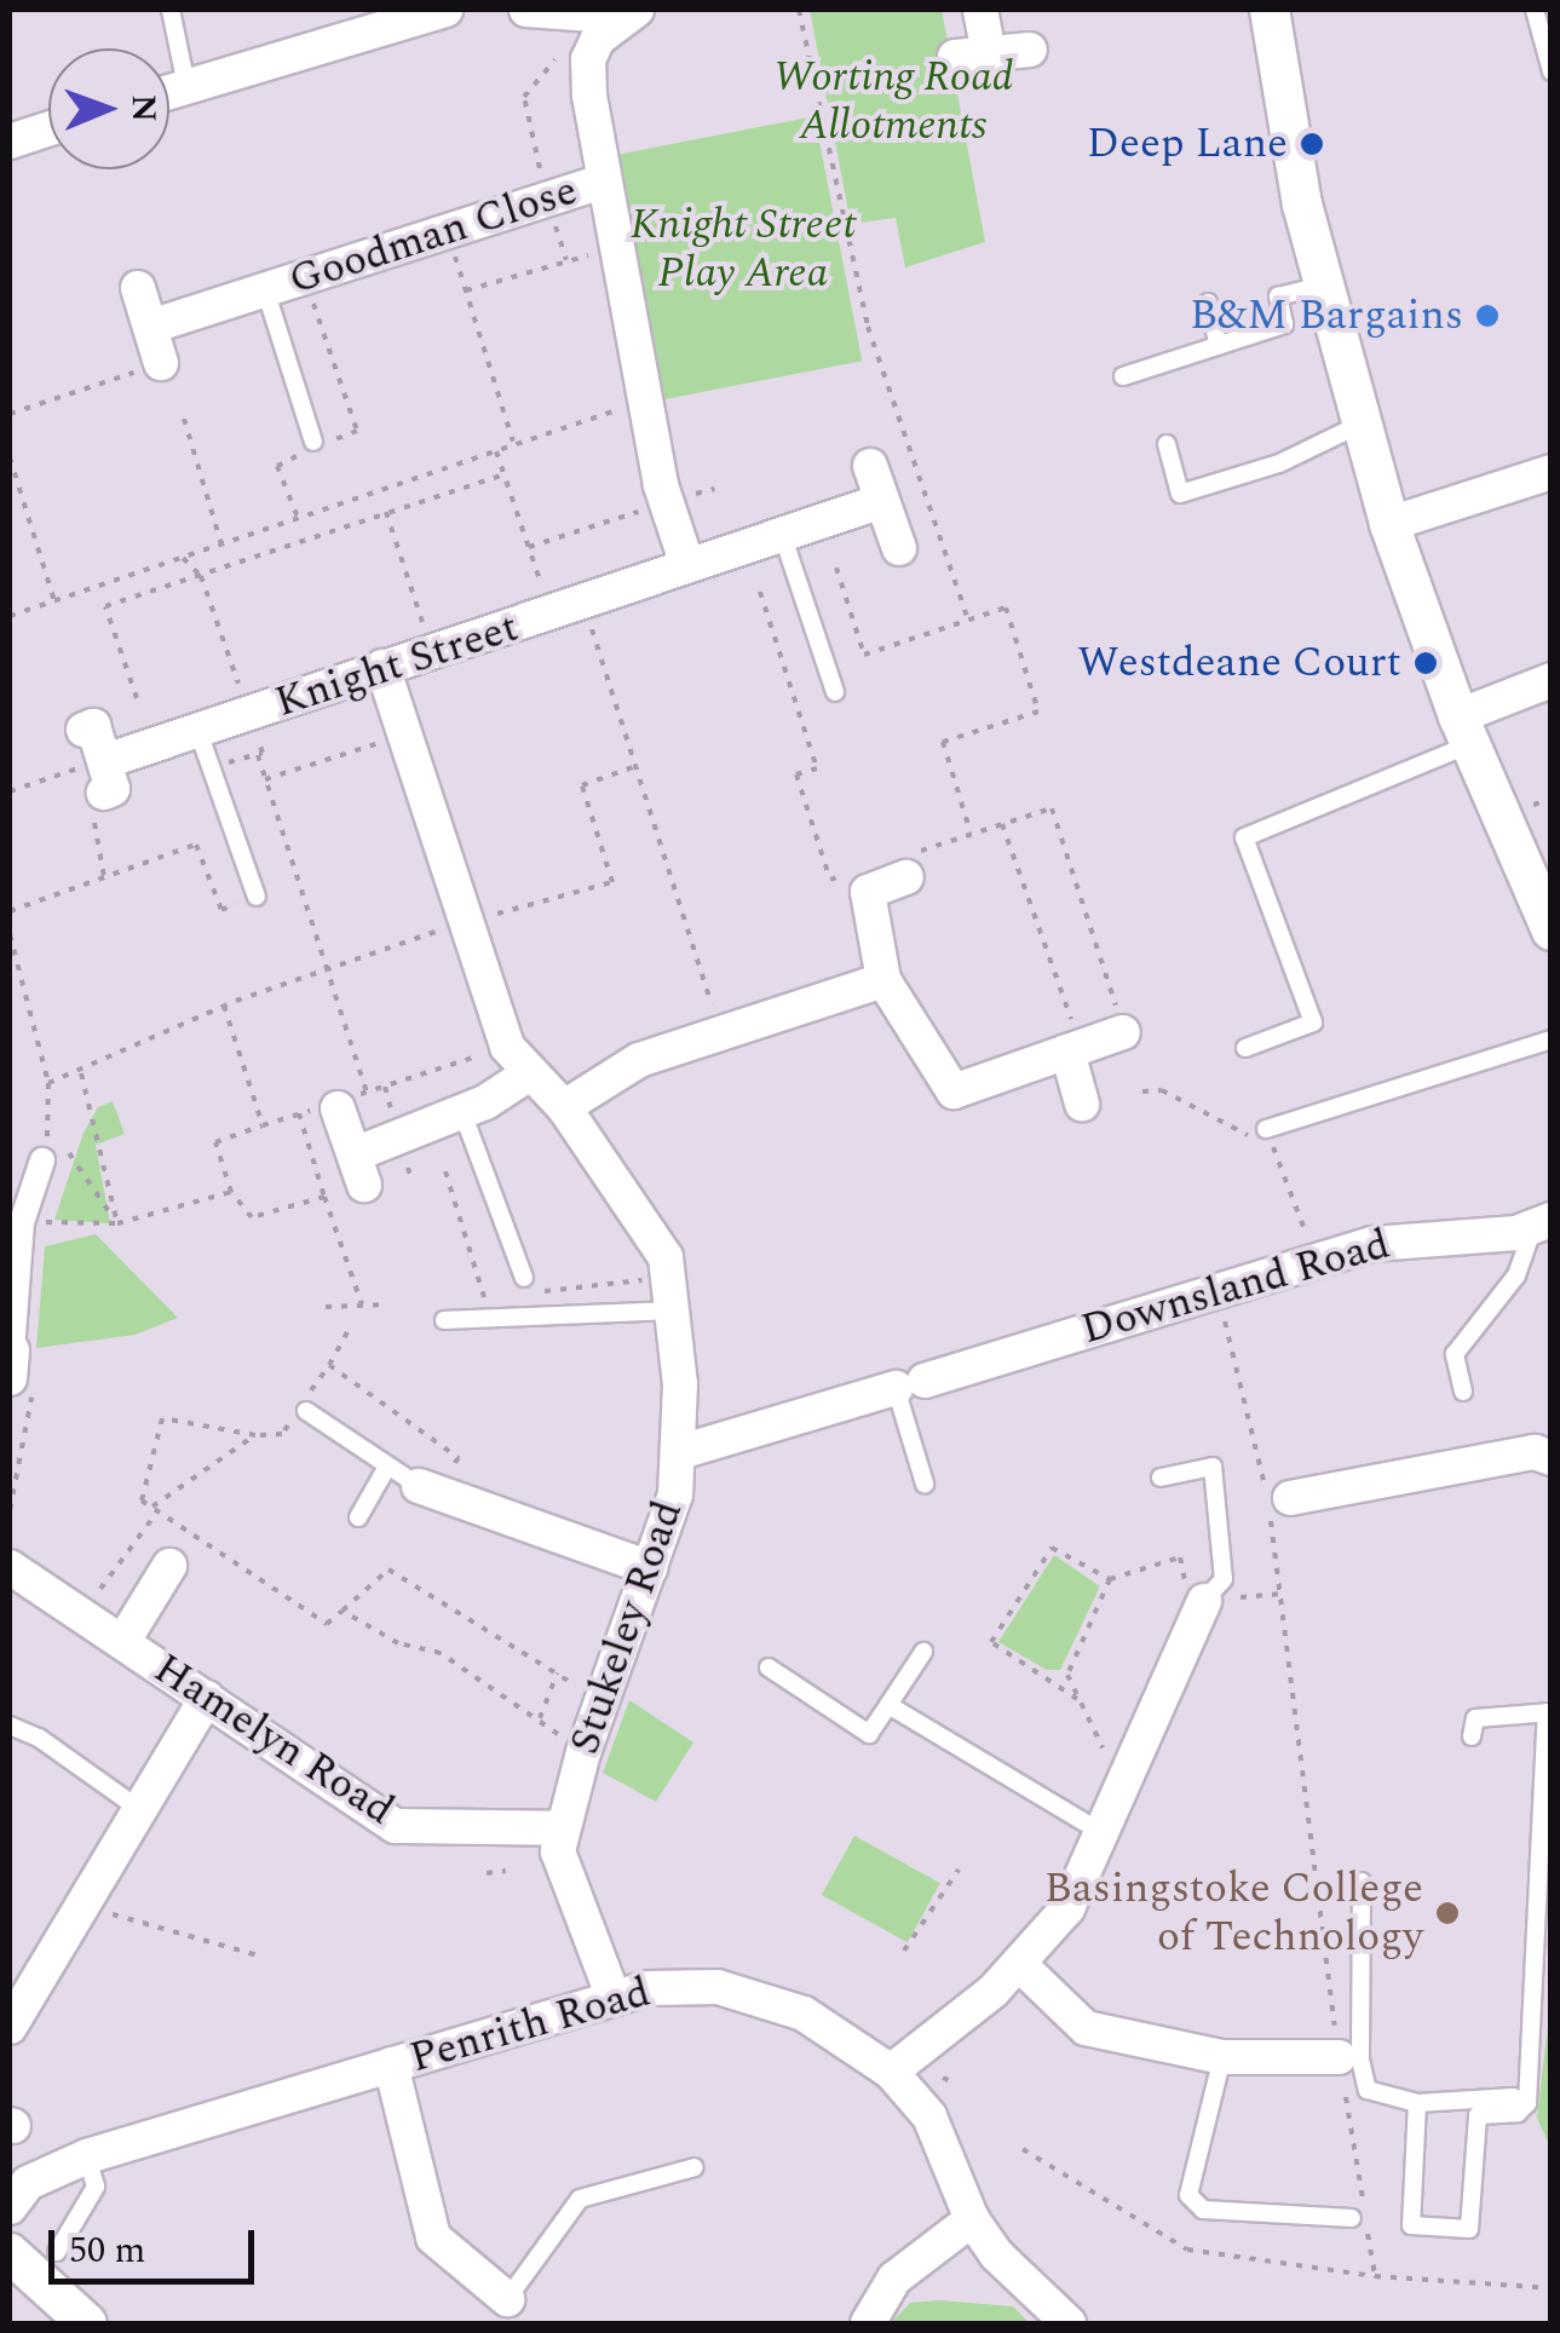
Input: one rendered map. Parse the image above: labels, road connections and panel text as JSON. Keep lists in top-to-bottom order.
{
  "streets": {
    "street": [
      "Goodman Close",
      "Knight Street",
      "Downsland Road",
      "Stukeley Road",
      "Hamelyn Road",
      "Penrith Road"
    ]
  },
  "crossings": [
    ["Knight Street", "Stukeley Road"],
    ["Downsland Road", "Stukeley Road"],
    ["Stukeley Road", "Hamelyn Road"],
    ["Stukeley Road", "Penrith Road"]
  ],
  "parks": ["Worting Road Allotments", "Knight Street Play Area"],
  "places": [
    "Deep Lane",
    "B&M Bargains",
    "Westdeane Court",
    "Basingstoke College of Technology"
  ],
  "scale_bar": "50 m",
  "north": "right"
}
